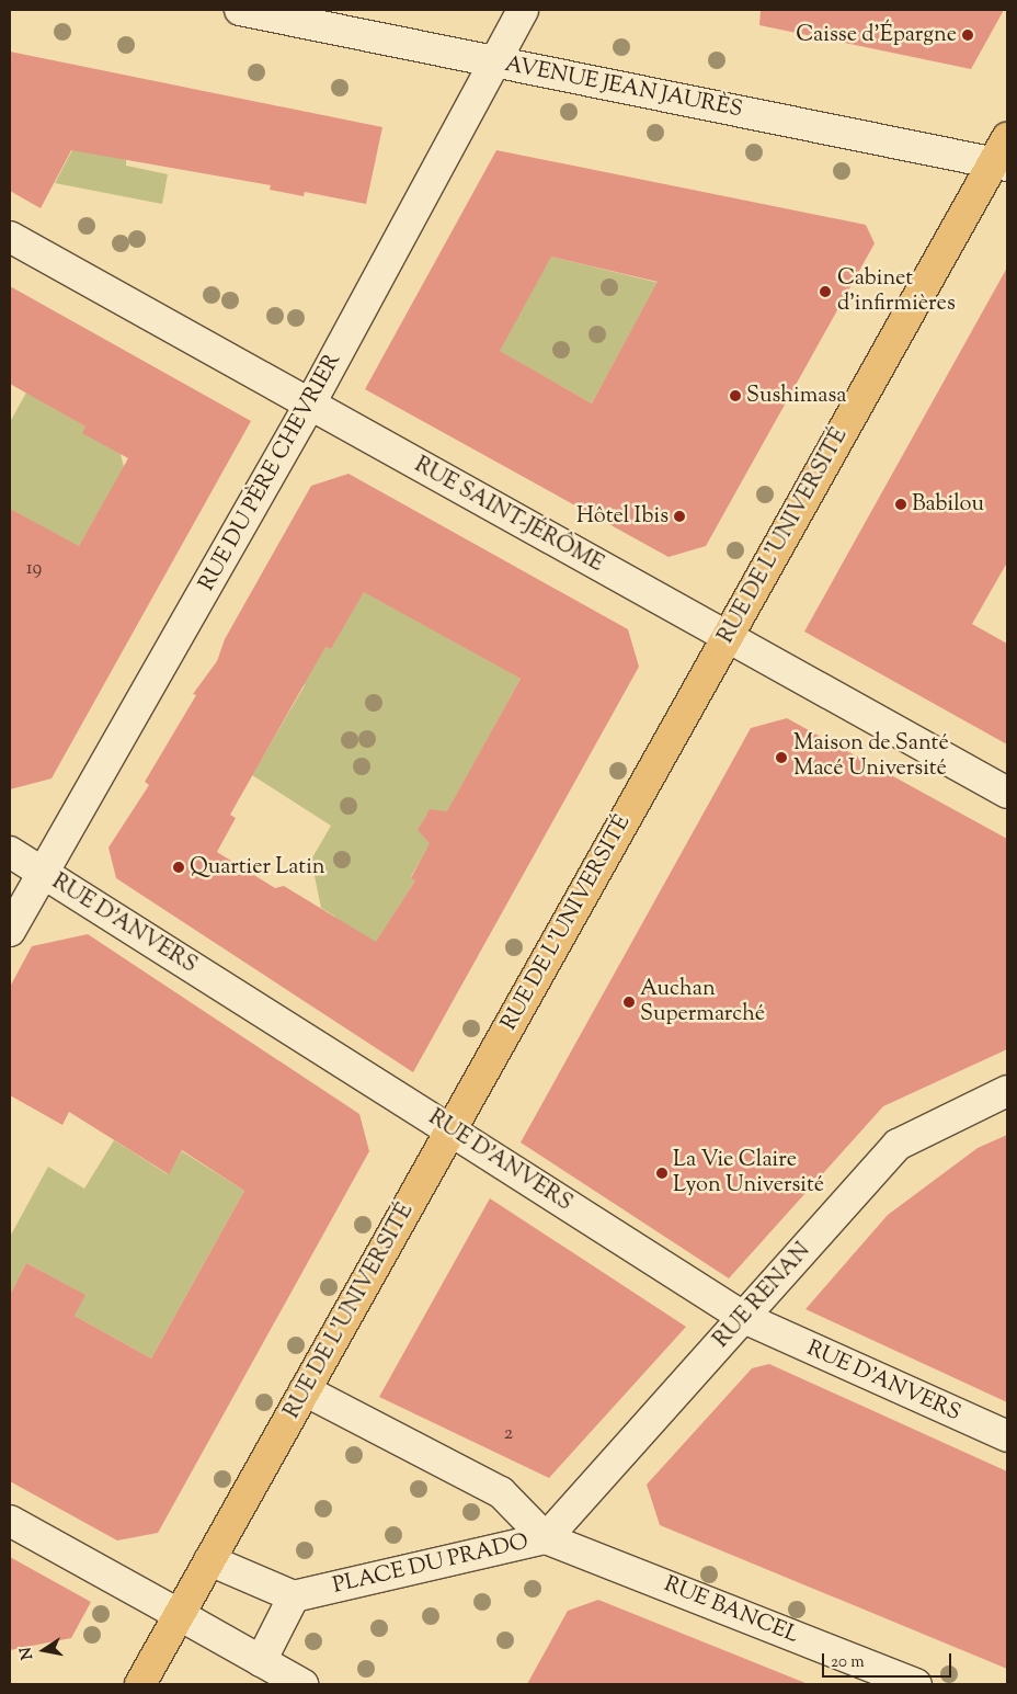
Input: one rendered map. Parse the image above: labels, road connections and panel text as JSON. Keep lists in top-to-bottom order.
{
  "streets": {
    "main road": ["RUE DE L'UNIVERSITÉ"],
    "street": [
      "AVENUE JEAN JAURÈS",
      "RUE DU PÈRE CHEVRIER",
      "RUE SAINT-JÉRÔME",
      "RUE D'ANVERS",
      "RUE RENAN",
      "PLACE DU PRADO",
      "RUE BANCEL"
    ]
  },
  "crossings": [
    ["AVENUE JEAN JAURÈS", "RUE DU PÈRE CHEVRIER"],
    ["AVENUE JEAN JAURÈS", "RUE DE L'UNIVERSITÉ"],
    ["RUE DU PÈRE CHEVRIER", "RUE SAINT-JÉRÔME"],
    ["RUE DU PÈRE CHEVRIER", "RUE D'ANVERS"],
    ["RUE SAINT-JÉRÔME", "RUE DE L'UNIVERSITÉ"],
    ["RUE DE L'UNIVERSITÉ", "RUE D'ANVERS"],
    ["RUE DE L'UNIVERSITÉ", "PLACE DU PRADO"],
    ["RUE D'ANVERS", "RUE RENAN"],
    ["RUE RENAN", "PLACE DU PRADO"],
    ["RUE RENAN", "RUE BANCEL"],
    ["PLACE DU PRADO", "RUE BANCEL"]
  ],
  "places": [
    "Caisse d'Épargne",
    "Cabinet d'infirmières",
    "Sushimasa",
    "Babilou",
    "Hôtel Ibis",
    "Maison de Santé Macé Université",
    "Quartier Latin",
    "Auchan Supermarché",
    "La Vie Claire Lyon Université"
  ],
  "house_numbers": ["19", "2"],
  "scale_bar": "20 m",
  "north": "left"
}
